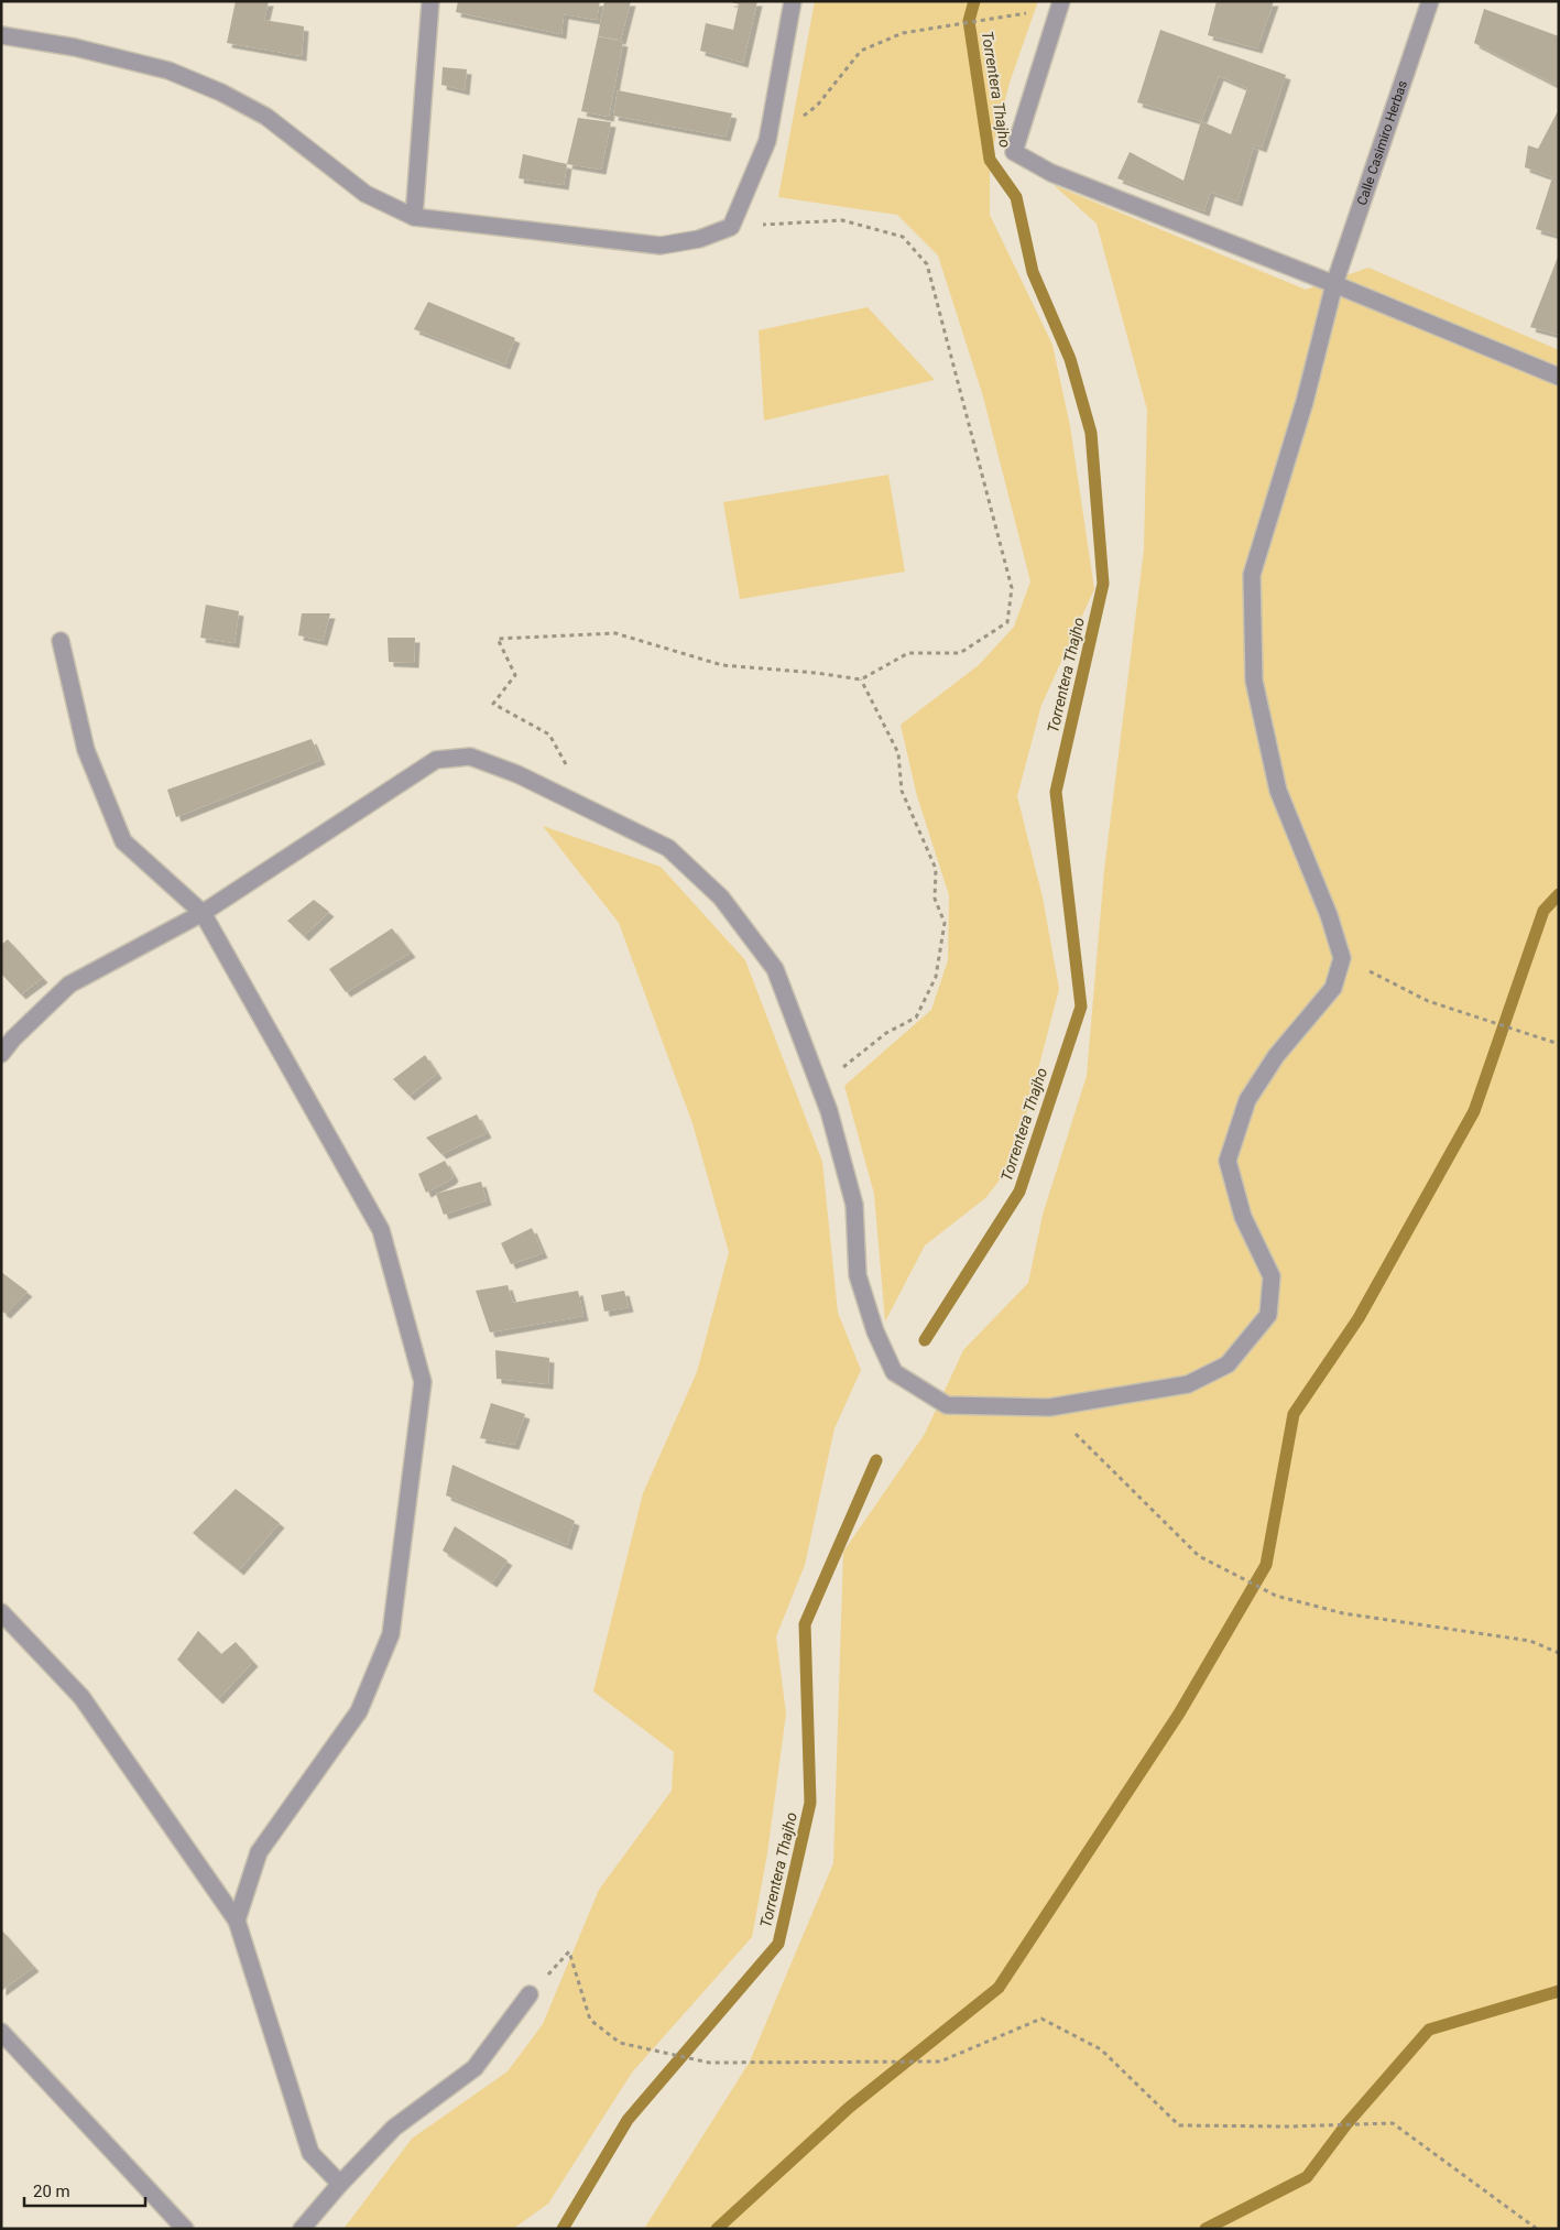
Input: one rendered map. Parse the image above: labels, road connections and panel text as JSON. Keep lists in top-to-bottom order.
{
  "streets": {
    "street": ["Calle Casimiro Herbas"]
  },
  "water": ["Torrentera Thajho"],
  "scale_bar": "20 m"
}
